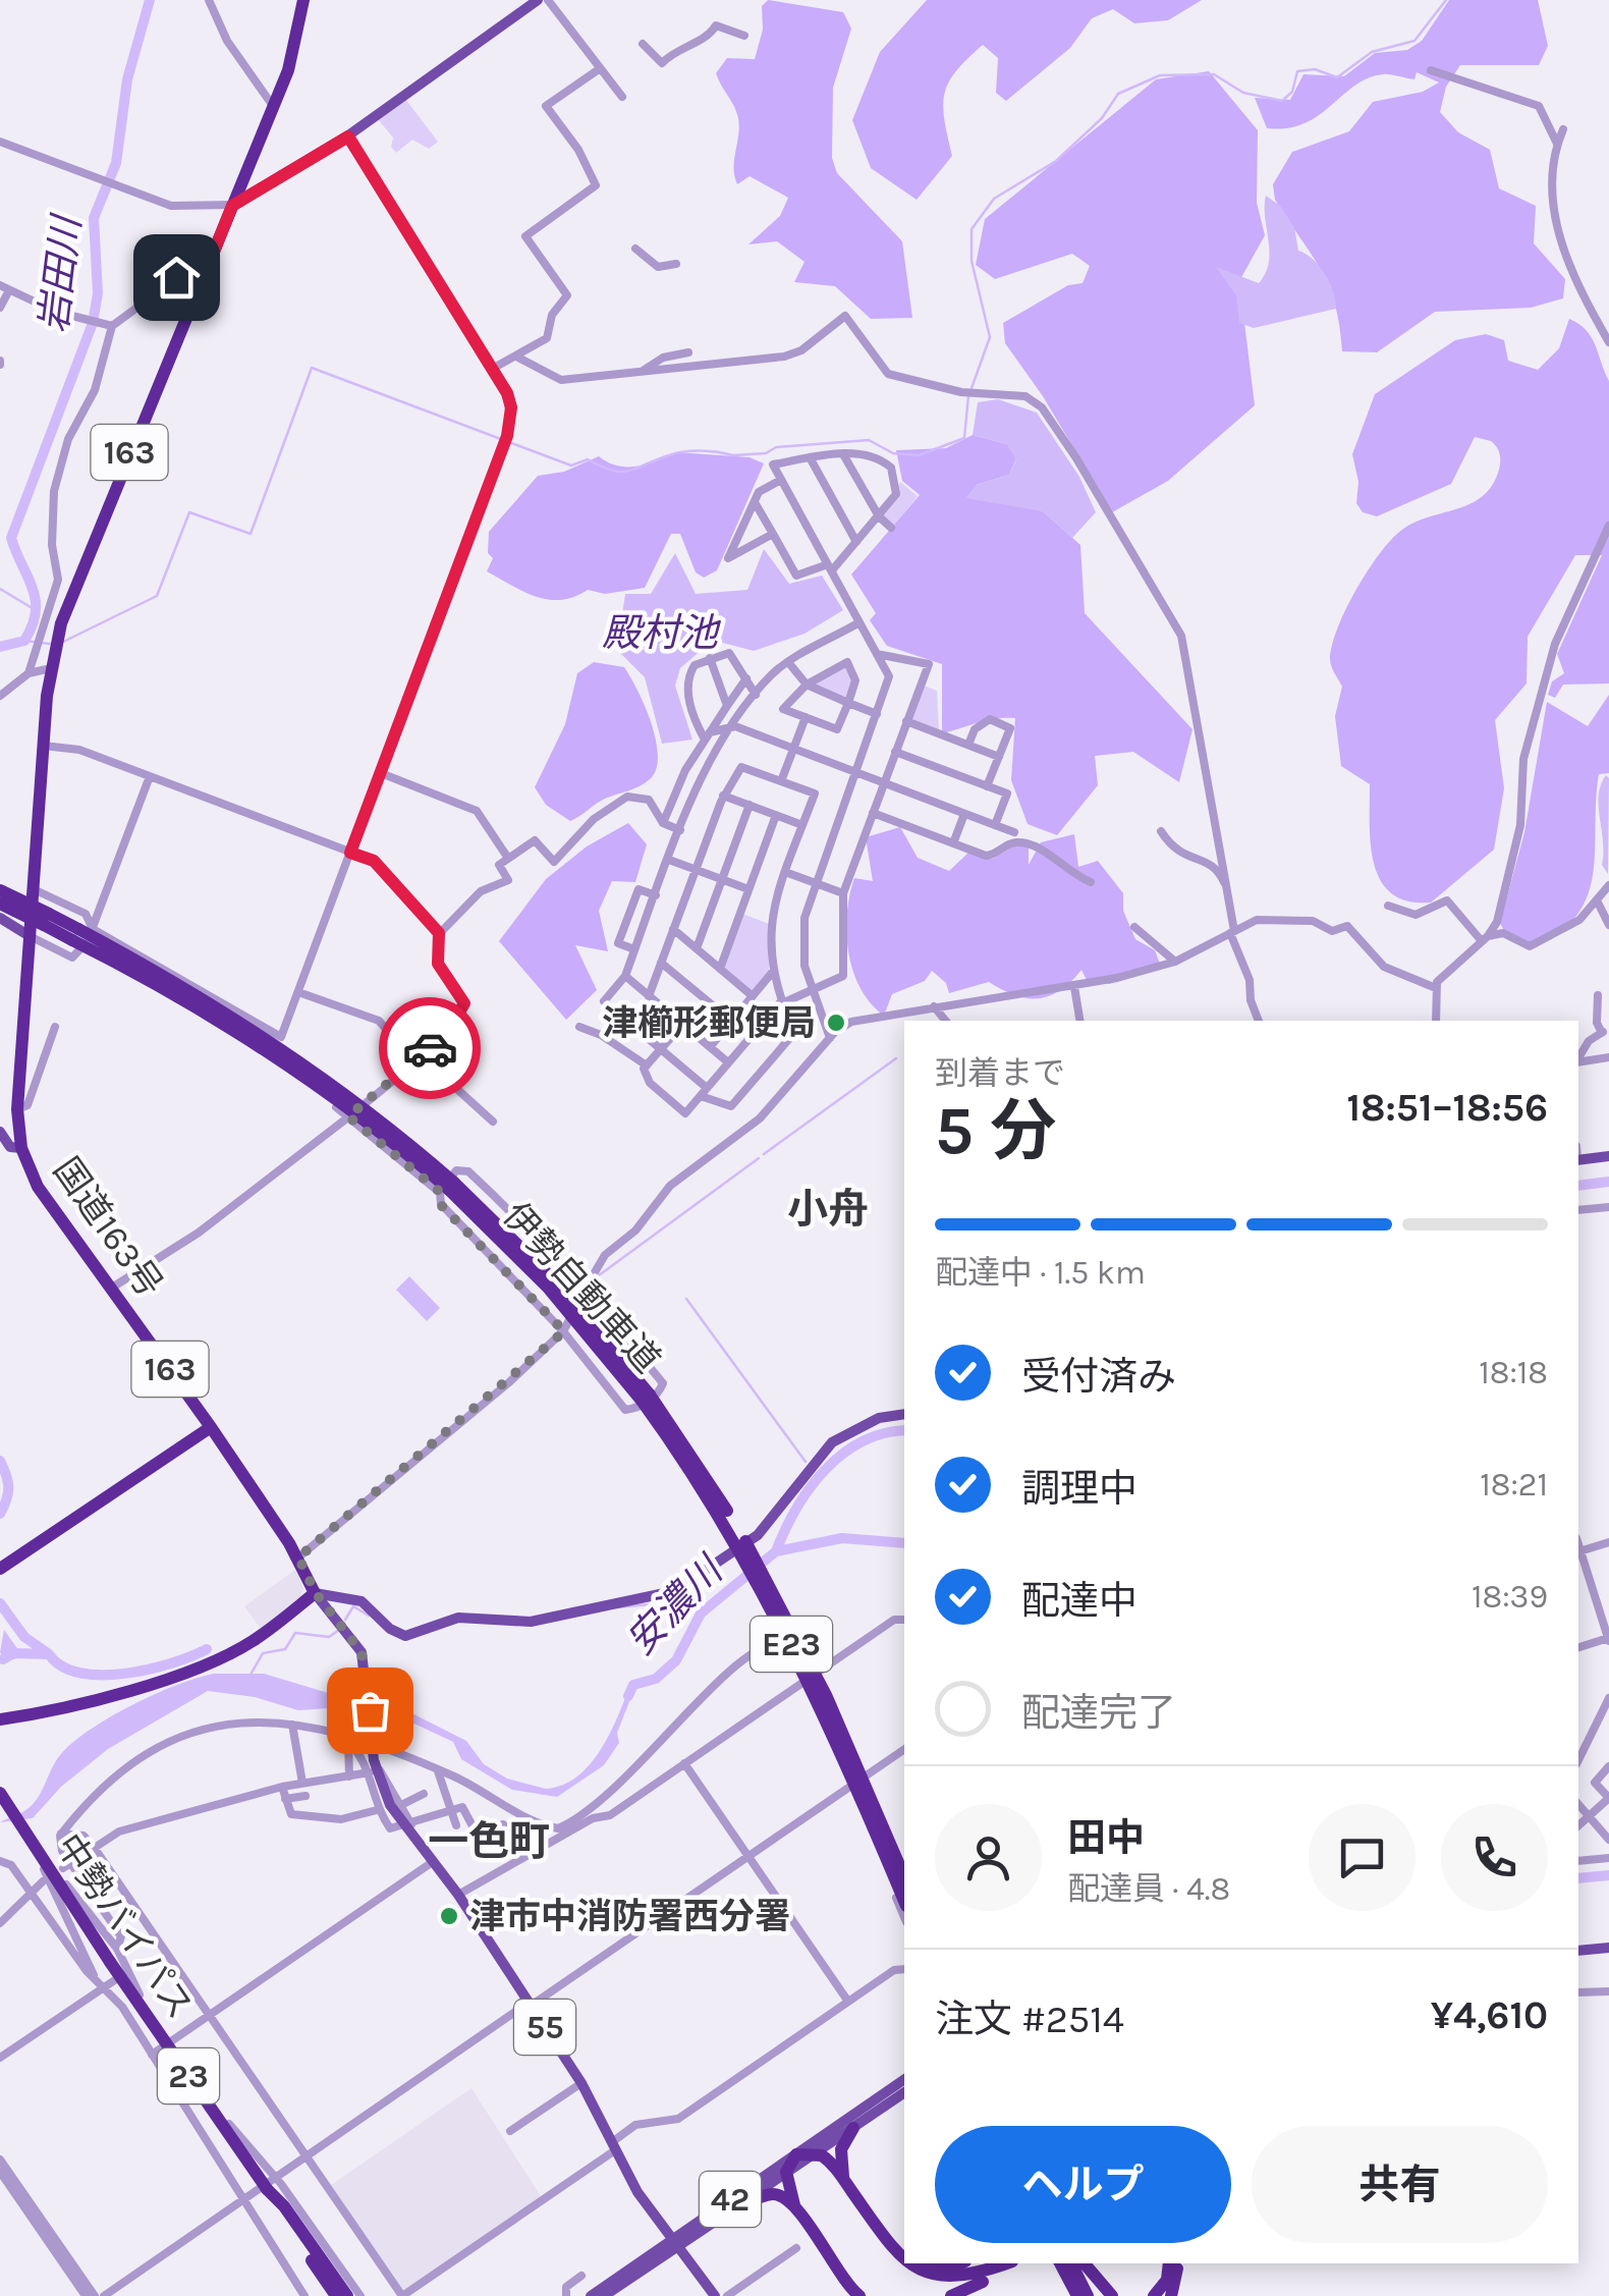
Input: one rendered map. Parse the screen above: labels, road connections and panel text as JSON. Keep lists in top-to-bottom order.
{
  "streets": {
    "highway": [
      "163",
      "国道163号",
      "伊勢自動車道",
      "E23",
      "中勢バイパス",
      "23"
    ],
    "main road": ["55", "42"]
  },
  "crossings": [
    ["163", "国道163号"],
    ["国道163号", "55"],
    ["55", "42"]
  ],
  "districts": ["小舟", "一色町"],
  "water": ["岩田川", "殿村池", "安濃川"],
  "places": ["津櫛形郵便局", "津市中消防署西分署"],
  "page": {
    "heading": ["5 分", "到着まで", "18:51–18:56"],
    "panel": [
      "田中",
      "配達員 · 4.8",
      "注文 #2514",
      "¥4,610"
    ],
    "bar": "配達中 · 1.5 km",
    "list": [
      ["受付済み", "18:18"],
      ["調理中", "18:21"],
      ["配達中", "18:39"],
      "配達完了"
    ],
    "buttons": ["ヘルプ", "共有"]
  }
}
